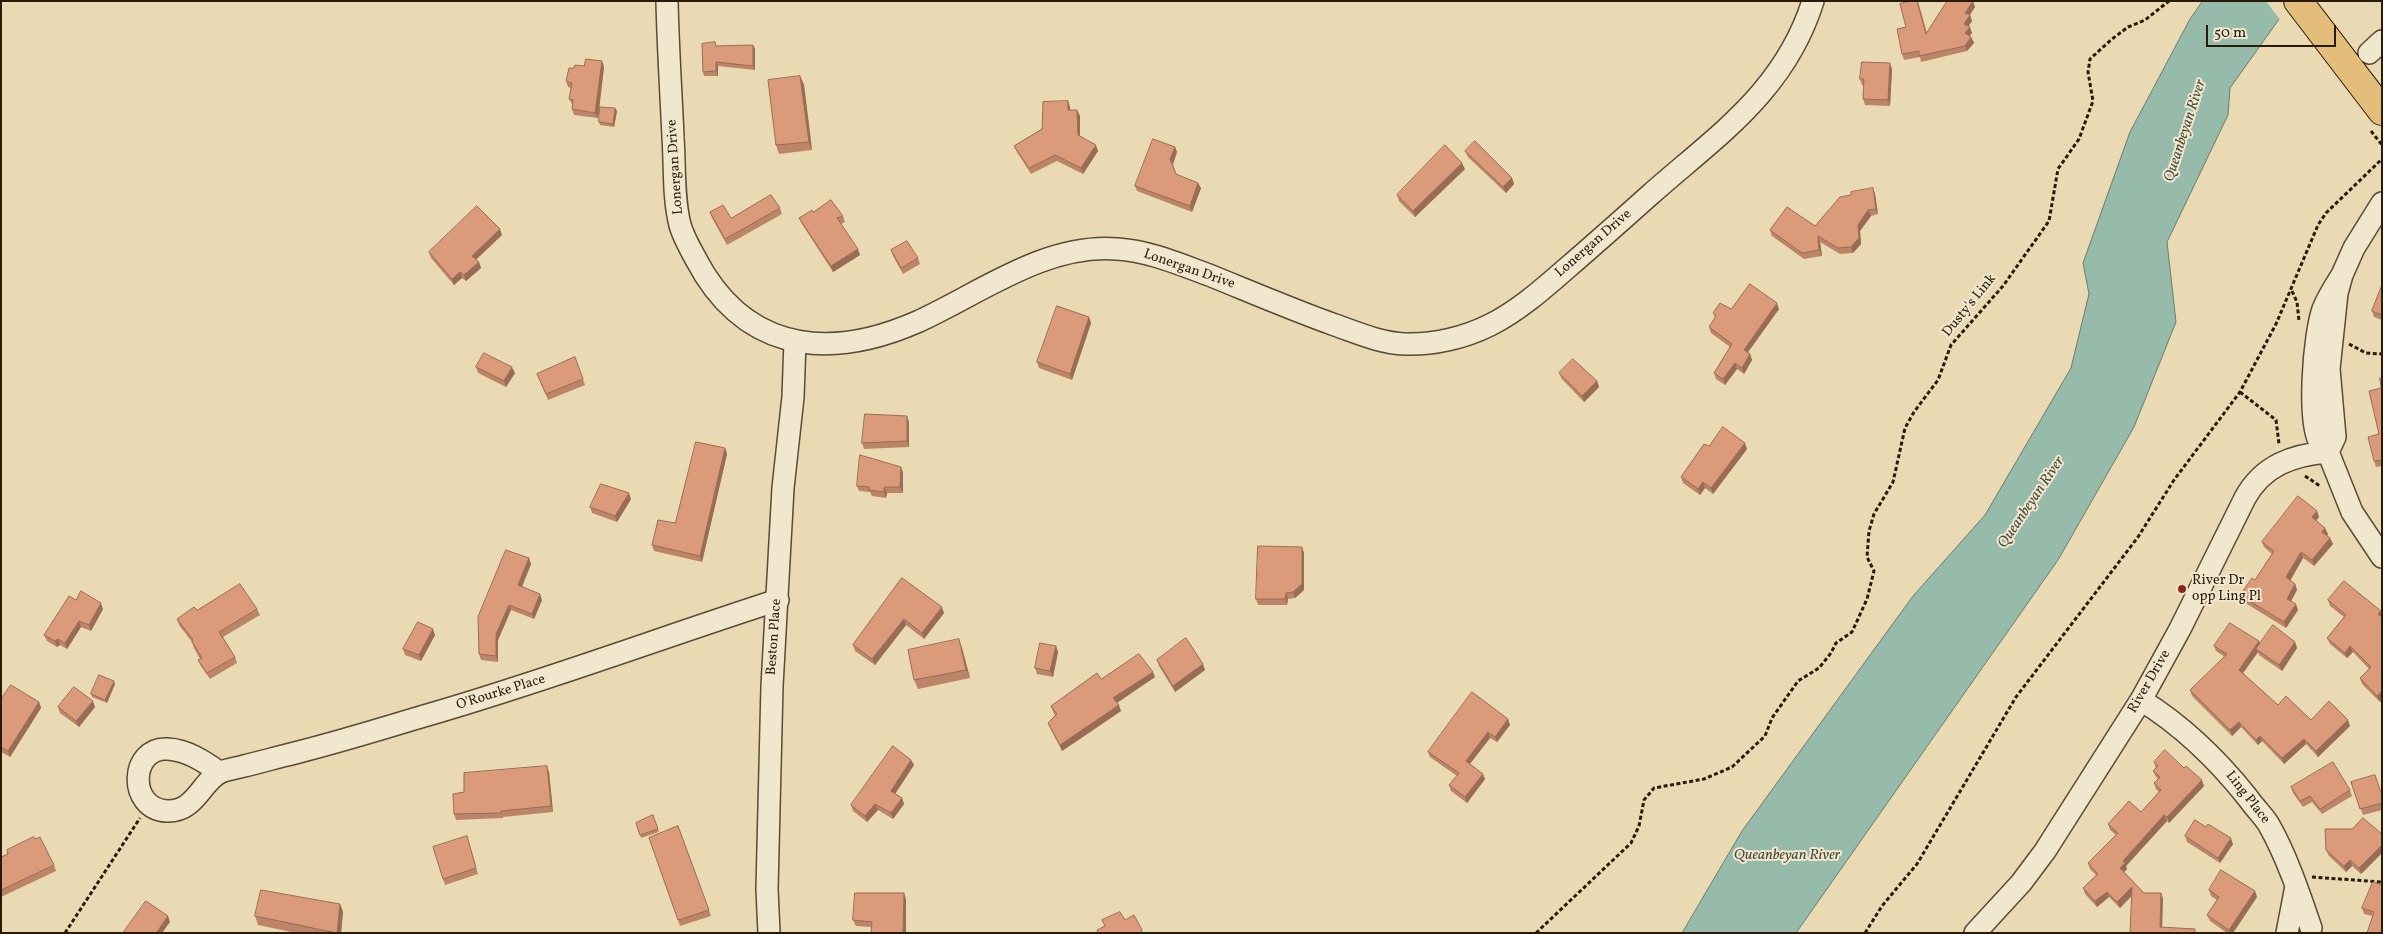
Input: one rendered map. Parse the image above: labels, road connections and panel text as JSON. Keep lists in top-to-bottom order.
{
  "streets": {
    "street": [
      "Lonergan Drive",
      "Beston Place",
      "River Drive",
      "O'Rourke Place",
      "Ling Place"
    ],
    "path": ["Dusty's Link"]
  },
  "crossings": [
    ["Lonergan Drive", "Beston Place"],
    ["Beston Place", "O'Rourke Place"],
    ["River Drive", "Ling Place"]
  ],
  "water": ["Queanbeyan River"],
  "places": ["River Dr opp Ling Pl"],
  "scale_bar": "50 m"
}
